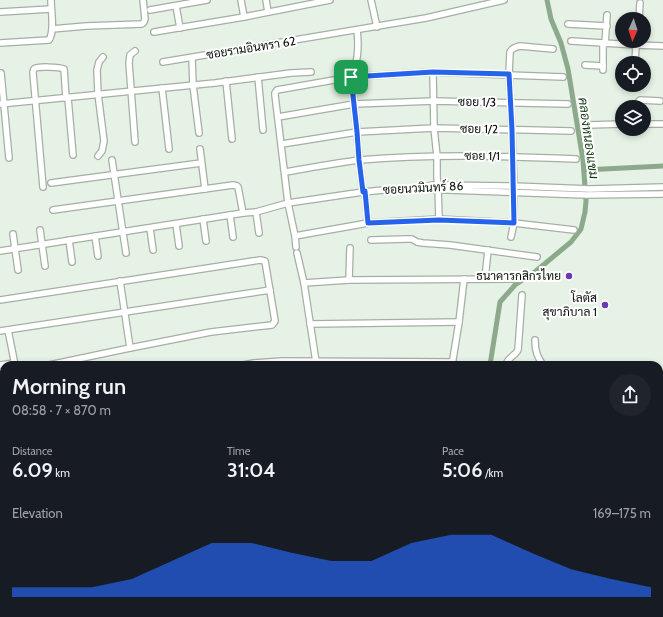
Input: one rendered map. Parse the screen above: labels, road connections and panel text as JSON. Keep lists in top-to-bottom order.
{
  "streets": {
    "street": [
      "ซอยรามอินทรา 62",
      "ซอย 1/3",
      "ซอย 1/2",
      "ซอย 1/1",
      "ซอยนวมินทร์ 86"
    ]
  },
  "water": ["คลองหนองแขม"],
  "places": ["ธนาคารกสิกรไทย", "โลตัส สุขาภิบาล 1"],
  "north": "bottom",
  "page": {
    "heading": ["Morning run", "08:58 · 7 × 870 m"],
    "stats": [
      ["Distance", "6.09 km"],
      ["Time", "31:04"],
      ["Pace", "5:06 /km"]
    ],
    "chart": ["Elevation", "169–175 m"]
  }
}
